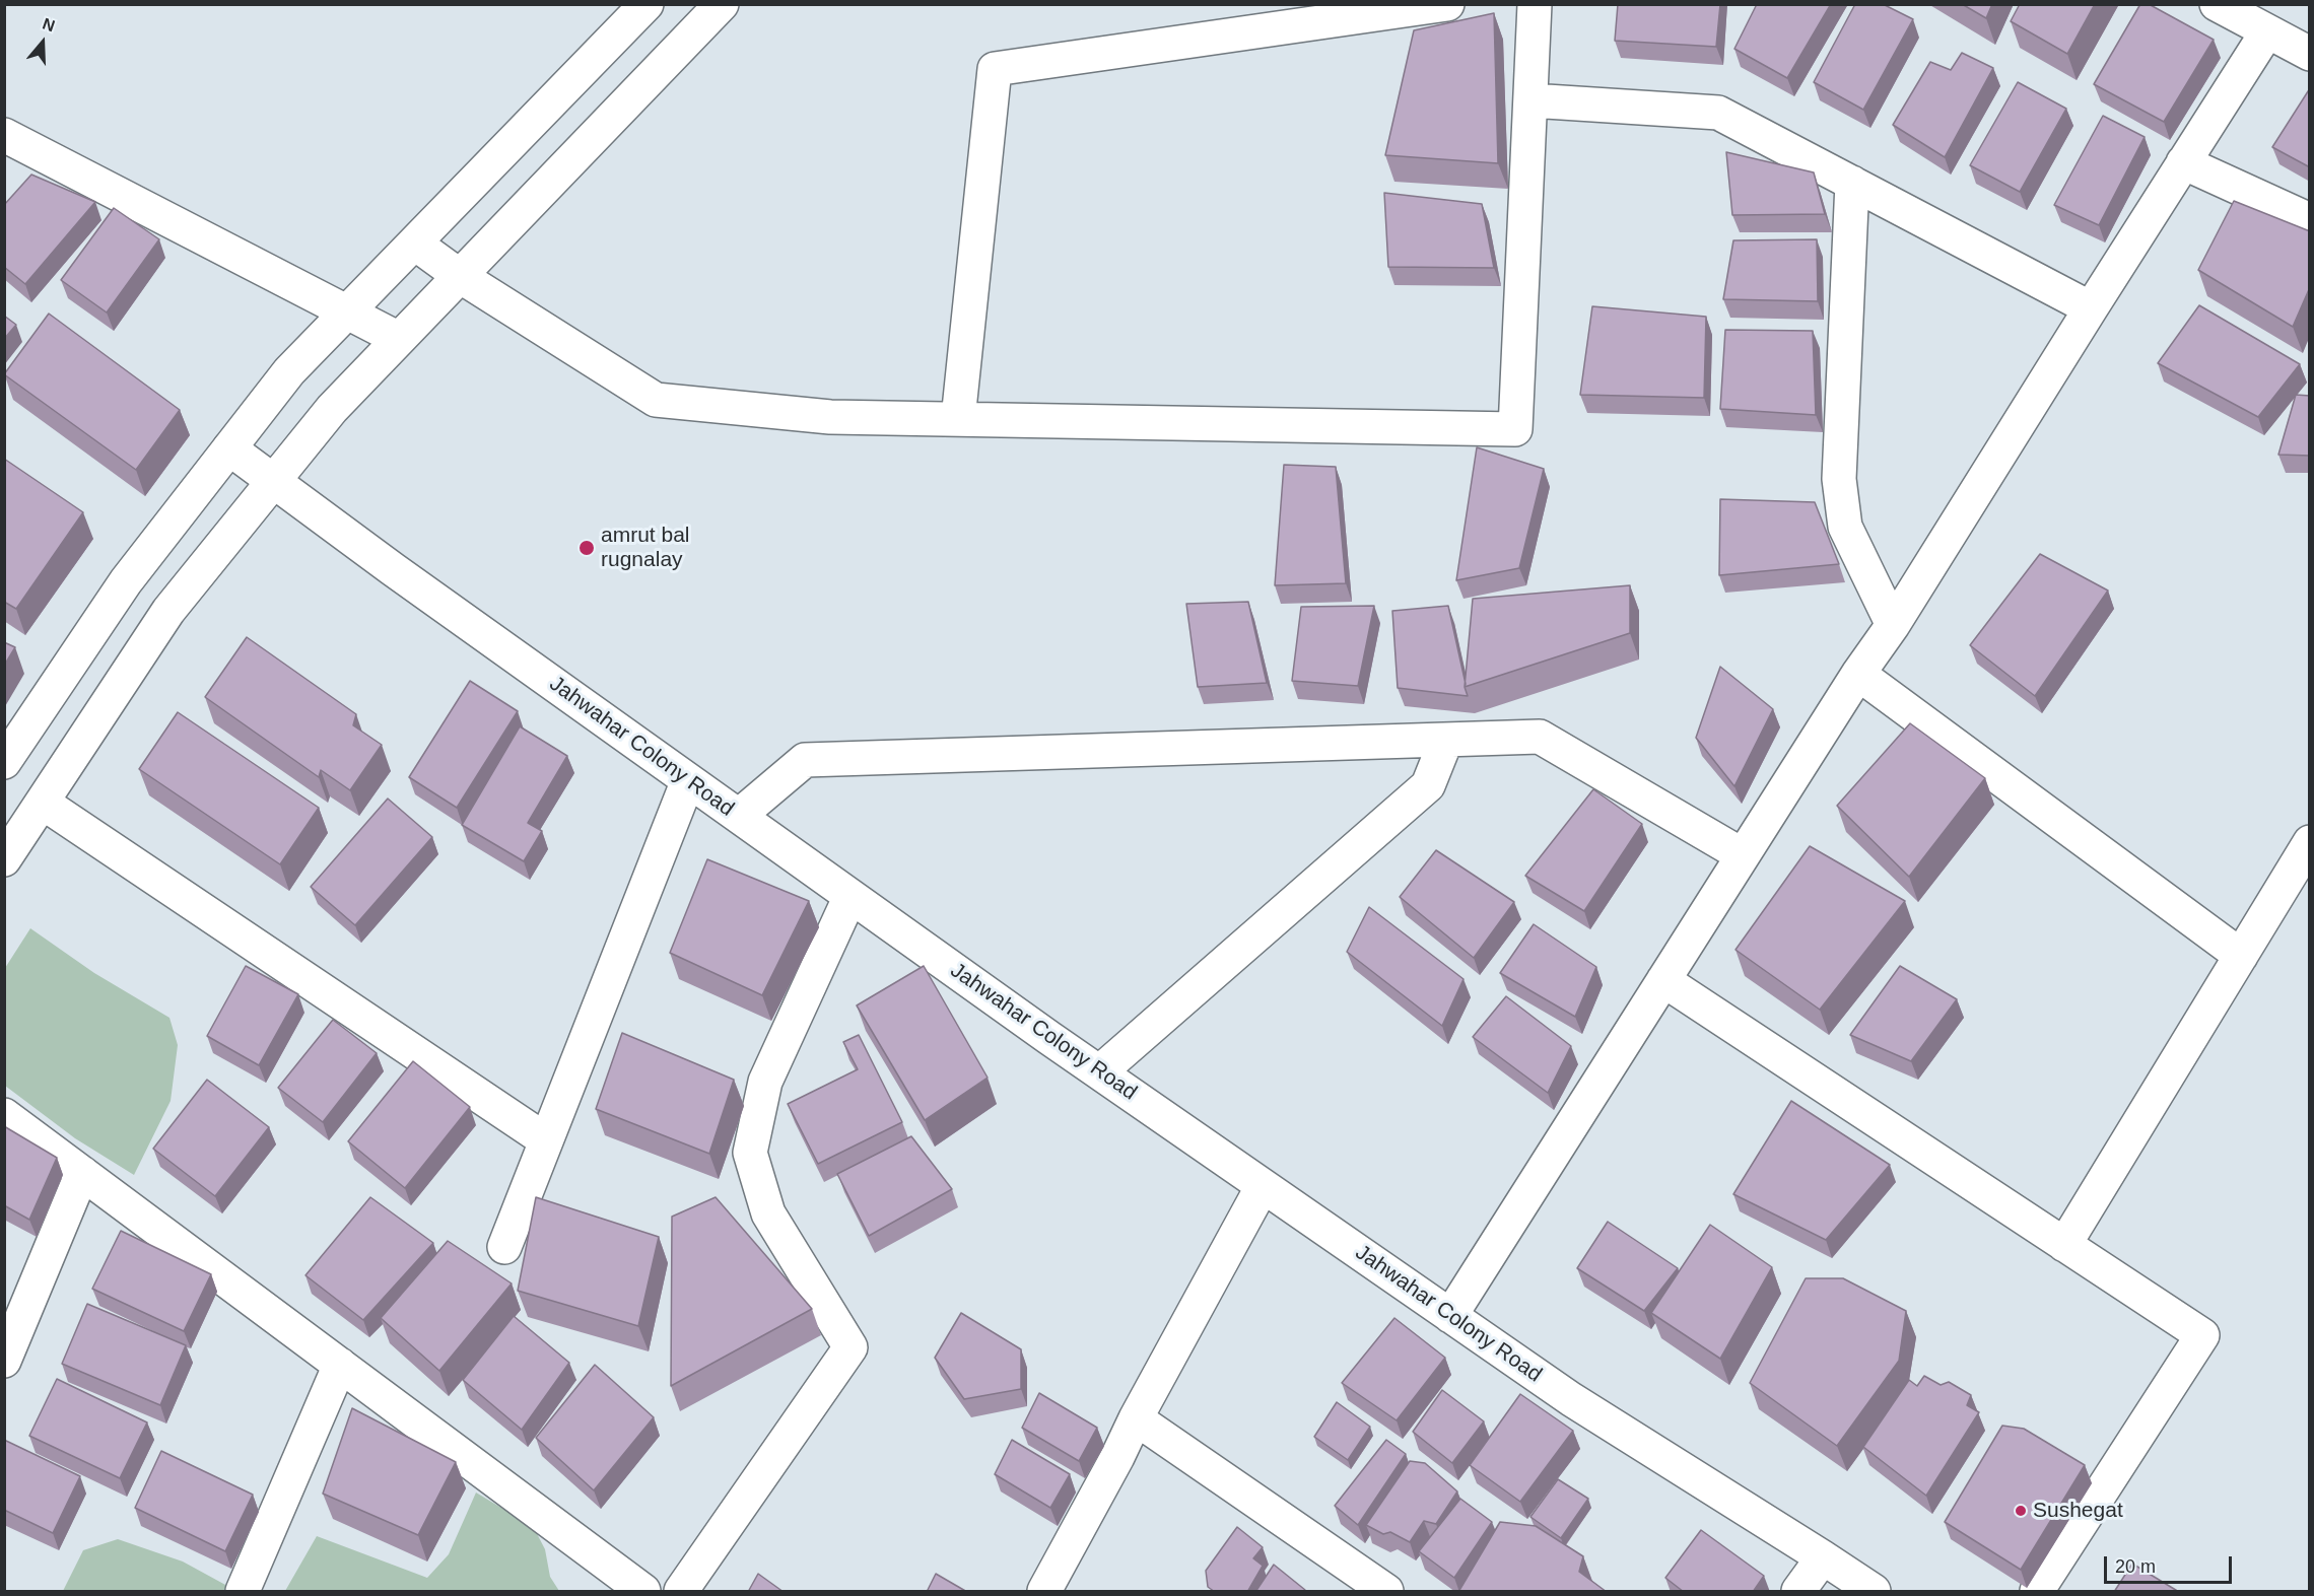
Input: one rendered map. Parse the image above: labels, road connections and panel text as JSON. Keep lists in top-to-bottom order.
{
  "streets": {
    "street": ["Jahwahar Colony Road"]
  },
  "places": ["amrut bal rugnalay", "Sushegat"],
  "scale_bar": "20 m",
  "north": "top"
}
